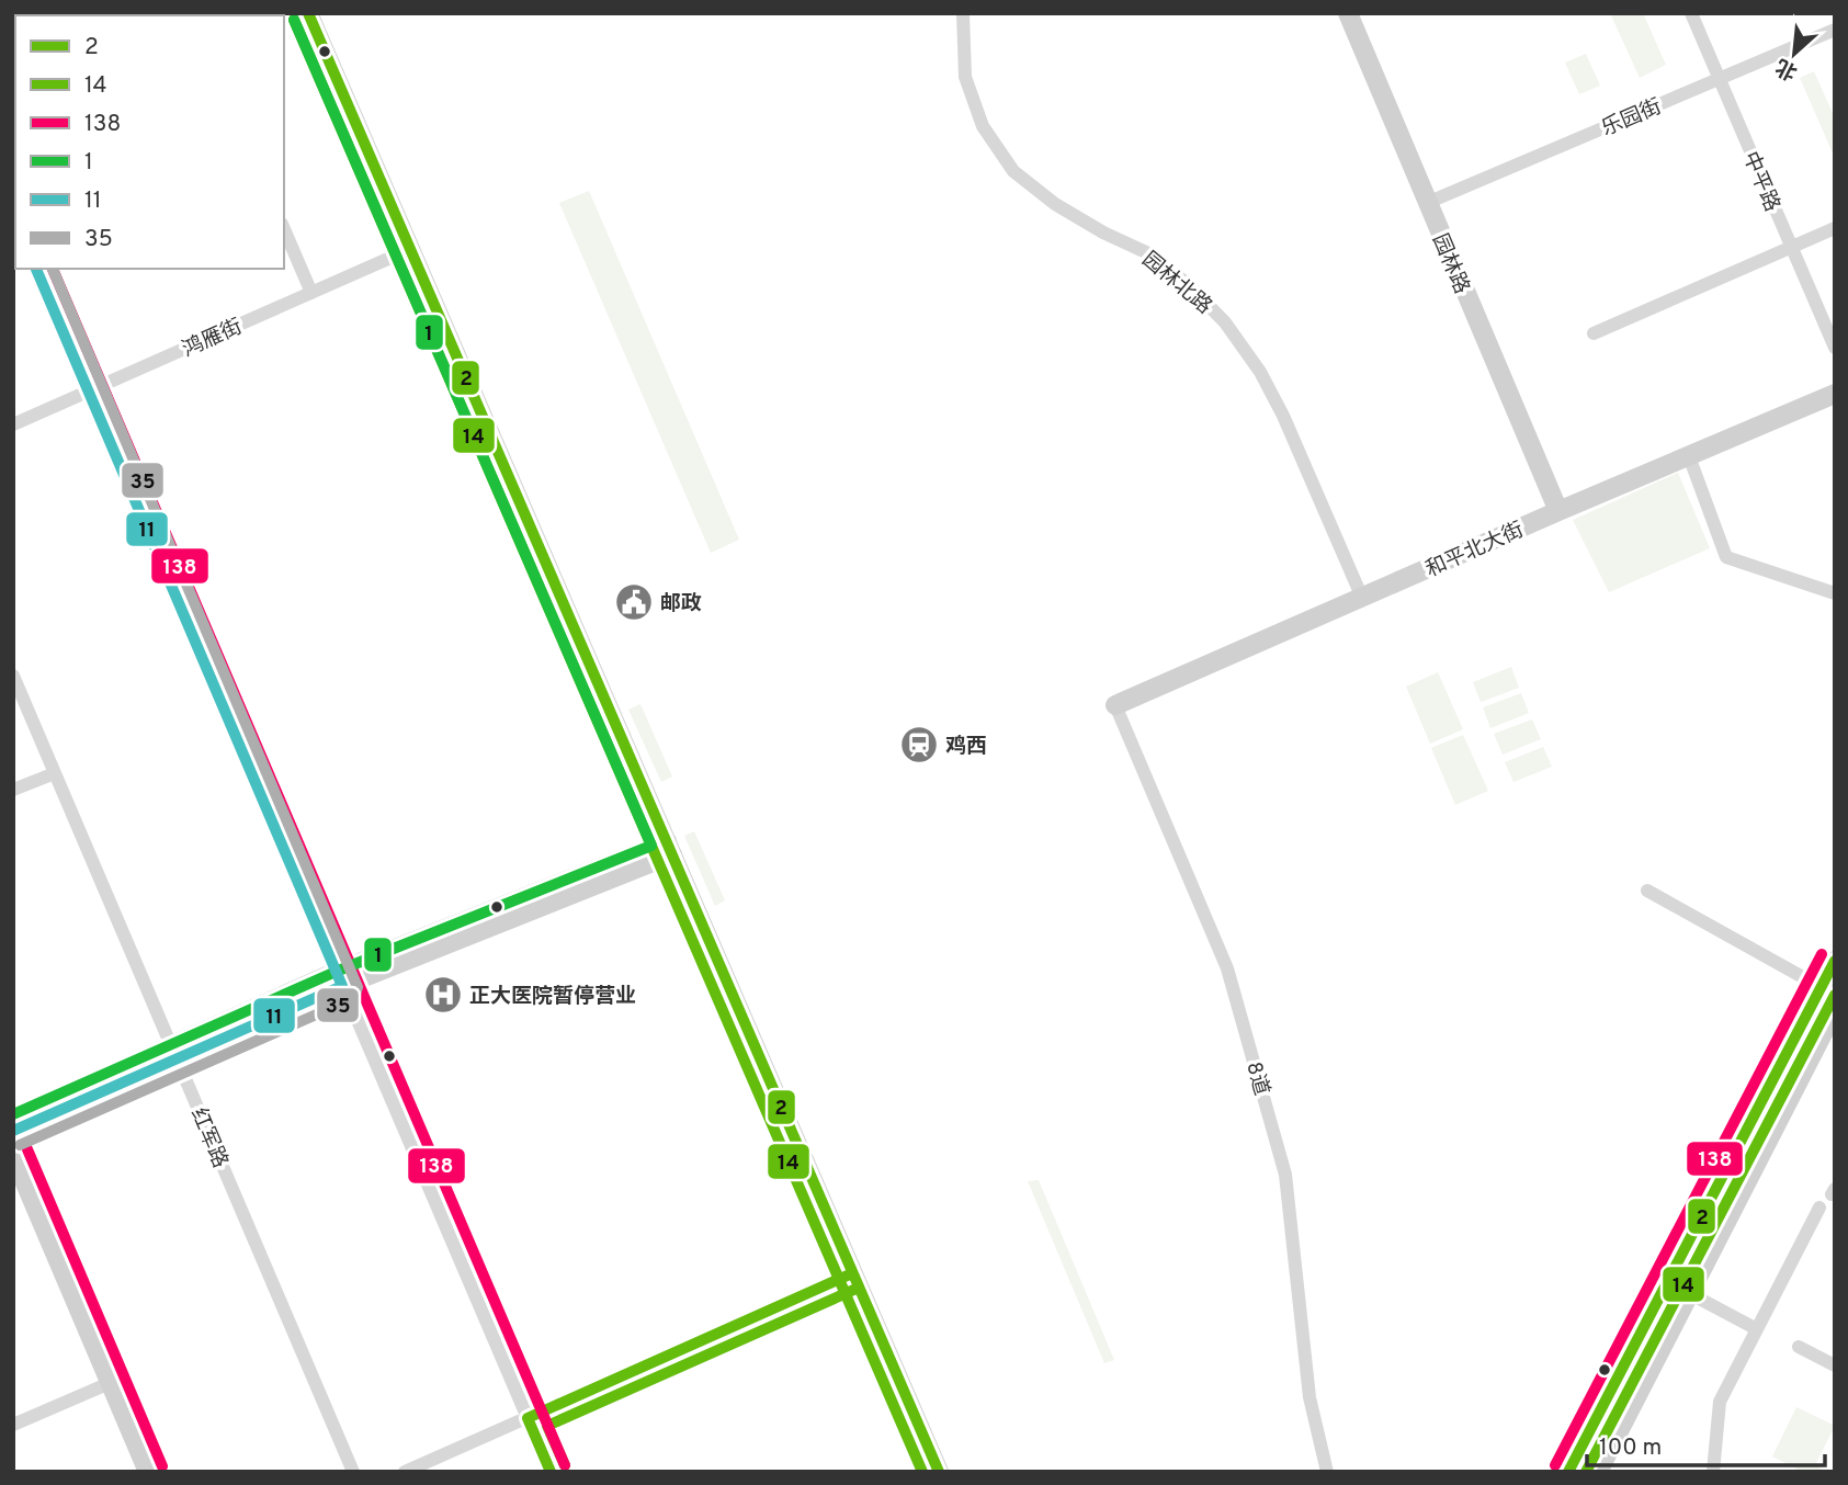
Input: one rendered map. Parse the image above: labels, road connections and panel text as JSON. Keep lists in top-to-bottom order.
{
  "streets": {
    "main road": ["园林路", "和平北大街"],
    "street": [
      "乐园街",
      "中平路",
      "园林北路",
      "鸿雁街",
      "8道",
      "红军路"
    ]
  },
  "crossings": [
    ["乐园街", "中平路"],
    ["乐园街", "园林路"],
    ["园林路", "和平北大街"],
    ["园林北路", "和平北大街"],
    ["和平北大街", "8道"]
  ],
  "places": {
    "public building": ["邮政"],
    "station": ["鸡西"],
    "hospital": ["正大医院暂停营业"]
  },
  "lines": [
    "transit line 2",
    "transit line 14",
    "transit line 1",
    "transit line 138",
    "transit line 11",
    "transit line 35"
  ],
  "legend": [
    "2",
    "14",
    "138",
    "1",
    "11",
    "35"
  ],
  "scale_bar": "100 m",
  "north": "bottom left"
}
